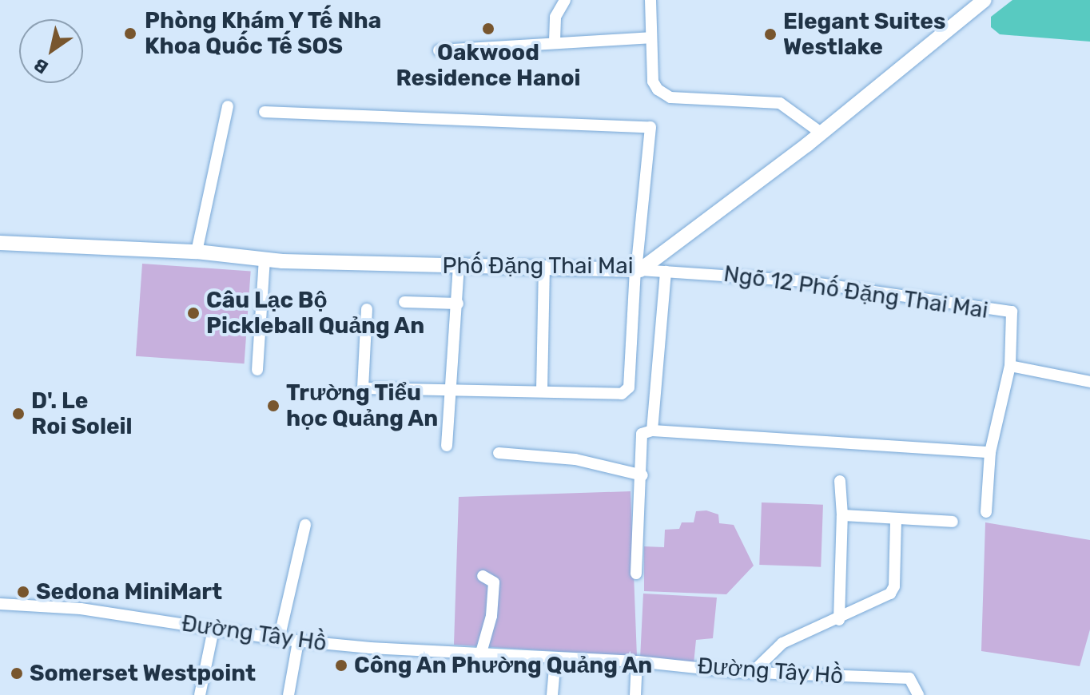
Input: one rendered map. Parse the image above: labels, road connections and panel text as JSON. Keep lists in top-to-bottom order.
{
  "streets": {
    "street": ["Phố Đặng Thai Mai", "Ngõ 12 Phố Đặng Thai Mai", "Đường Tây Hồ"]
  },
  "crossings": [
    ["Phố Đặng Thai Mai", "Ngõ 12 Phố Đặng Thai Mai"]
  ],
  "places": [
    "Oakwood Residence Hanoi",
    "Phòng Khám Y Tế Nha Khoa Quốc Tế SOS",
    "Elegant Suites Westlake",
    "Câu Lạc Bộ Pickleball Quảng An",
    "Trường Tiểu học Quảng An",
    "D'. Le Roi Soleil",
    "Sedona MiniMart",
    "Công An Phường Quảng An",
    "Somerset Westpoint"
  ],
  "north": "bottom left"
}
